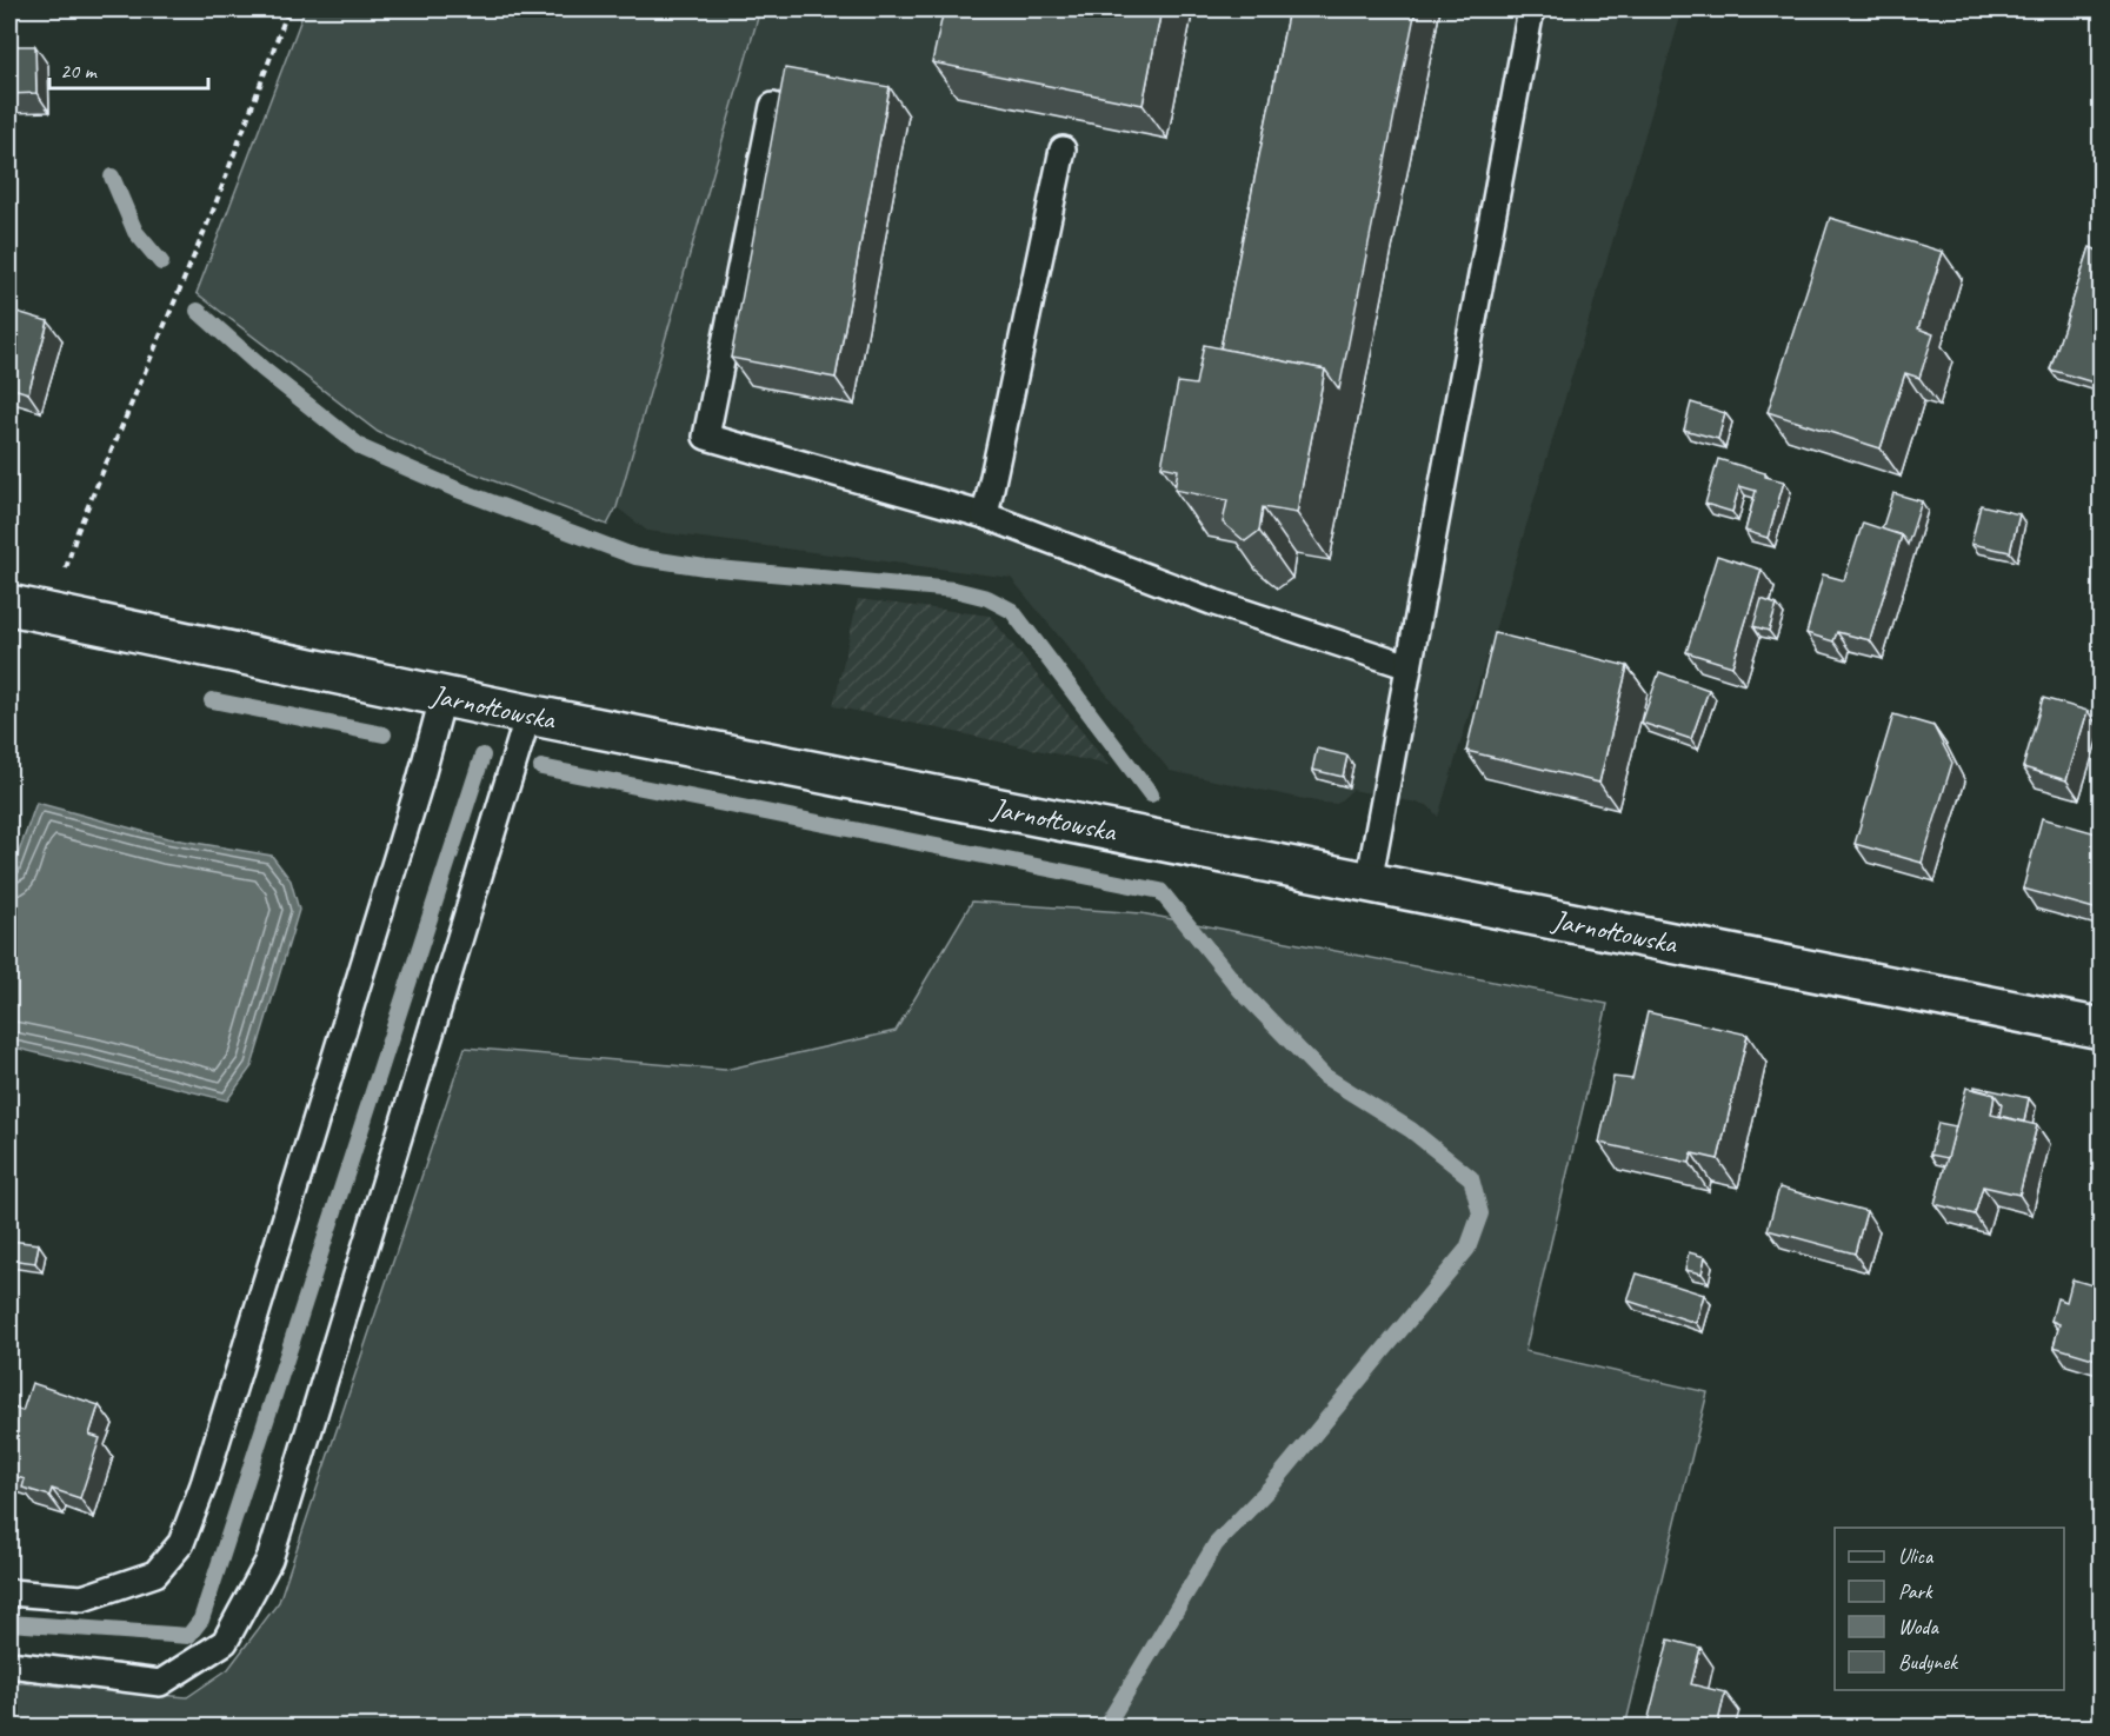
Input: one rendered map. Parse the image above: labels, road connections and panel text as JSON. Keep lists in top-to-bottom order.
{
  "streets": {
    "street": ["Jarnołtowska"]
  },
  "legend": [
    "Ulica",
    "Park",
    "Woda",
    "Budynek"
  ],
  "scale_bar": "20 m"
}
